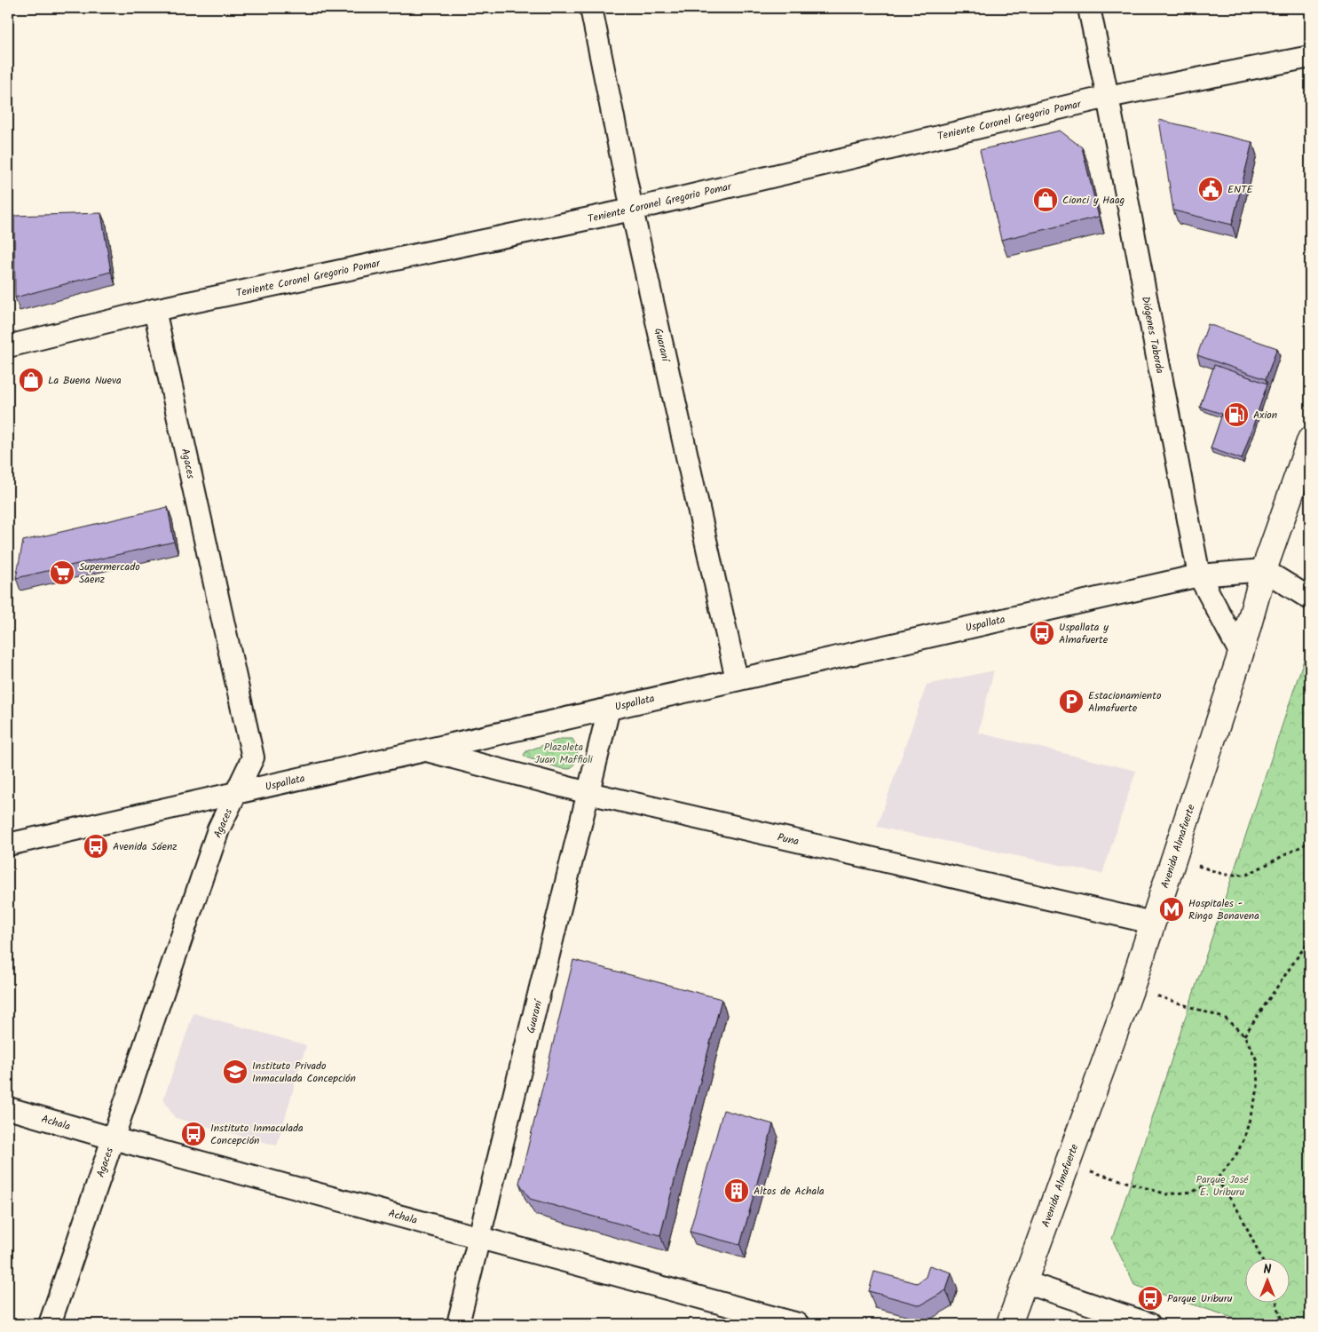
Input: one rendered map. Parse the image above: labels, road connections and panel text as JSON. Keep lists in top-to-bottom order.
{
  "streets": {
    "main road": ["Avenida Almafuerte"],
    "street": [
      "Teniente Coronel Gregorio Pomar",
      "Diógenes Taborda",
      "Guaraní",
      "Agaces",
      "Uspallata",
      "Puna",
      "Achala"
    ]
  },
  "crossings": [
    ["Teniente Coronel Gregorio Pomar", "Diógenes Taborda"],
    ["Teniente Coronel Gregorio Pomar", "Guaraní"],
    ["Teniente Coronel Gregorio Pomar", "Agaces"],
    ["Diógenes Taborda", "Uspallata"],
    ["Diógenes Taborda", "Avenida Almafuerte"],
    ["Guaraní", "Uspallata"],
    ["Guaraní", "Puna"],
    ["Guaraní", "Achala"],
    ["Agaces", "Uspallata"],
    ["Agaces", "Achala"],
    ["Uspallata", "Puna"],
    ["Uspallata", "Avenida Almafuerte"],
    ["Puna", "Avenida Almafuerte"]
  ],
  "parks": ["Plazoleta Juan Maffioli", "Parque José E. Uriburu"],
  "places": {
    "public building": ["ENTE"],
    "shop": ["Cionci y Haag", "La Buena Nueva"],
    "fuel station": ["Axion"],
    "supermarket": ["Supermercado Saenz"],
    "bus stop": [
      "Uspallata y Almafuerte",
      "Avenida Sáenz",
      "Instituto Inmaculada Concepción",
      "Parque Uriburu"
    ],
    "parking": ["Estacionamiento Almafuerte"],
    "metro station": ["Hospitales - Ringo Bonavena"],
    "school or university": ["Instituto Privado Inmaculada Concepción"],
    "building": ["Altos de Achala"]
  },
  "north": "top"
}
